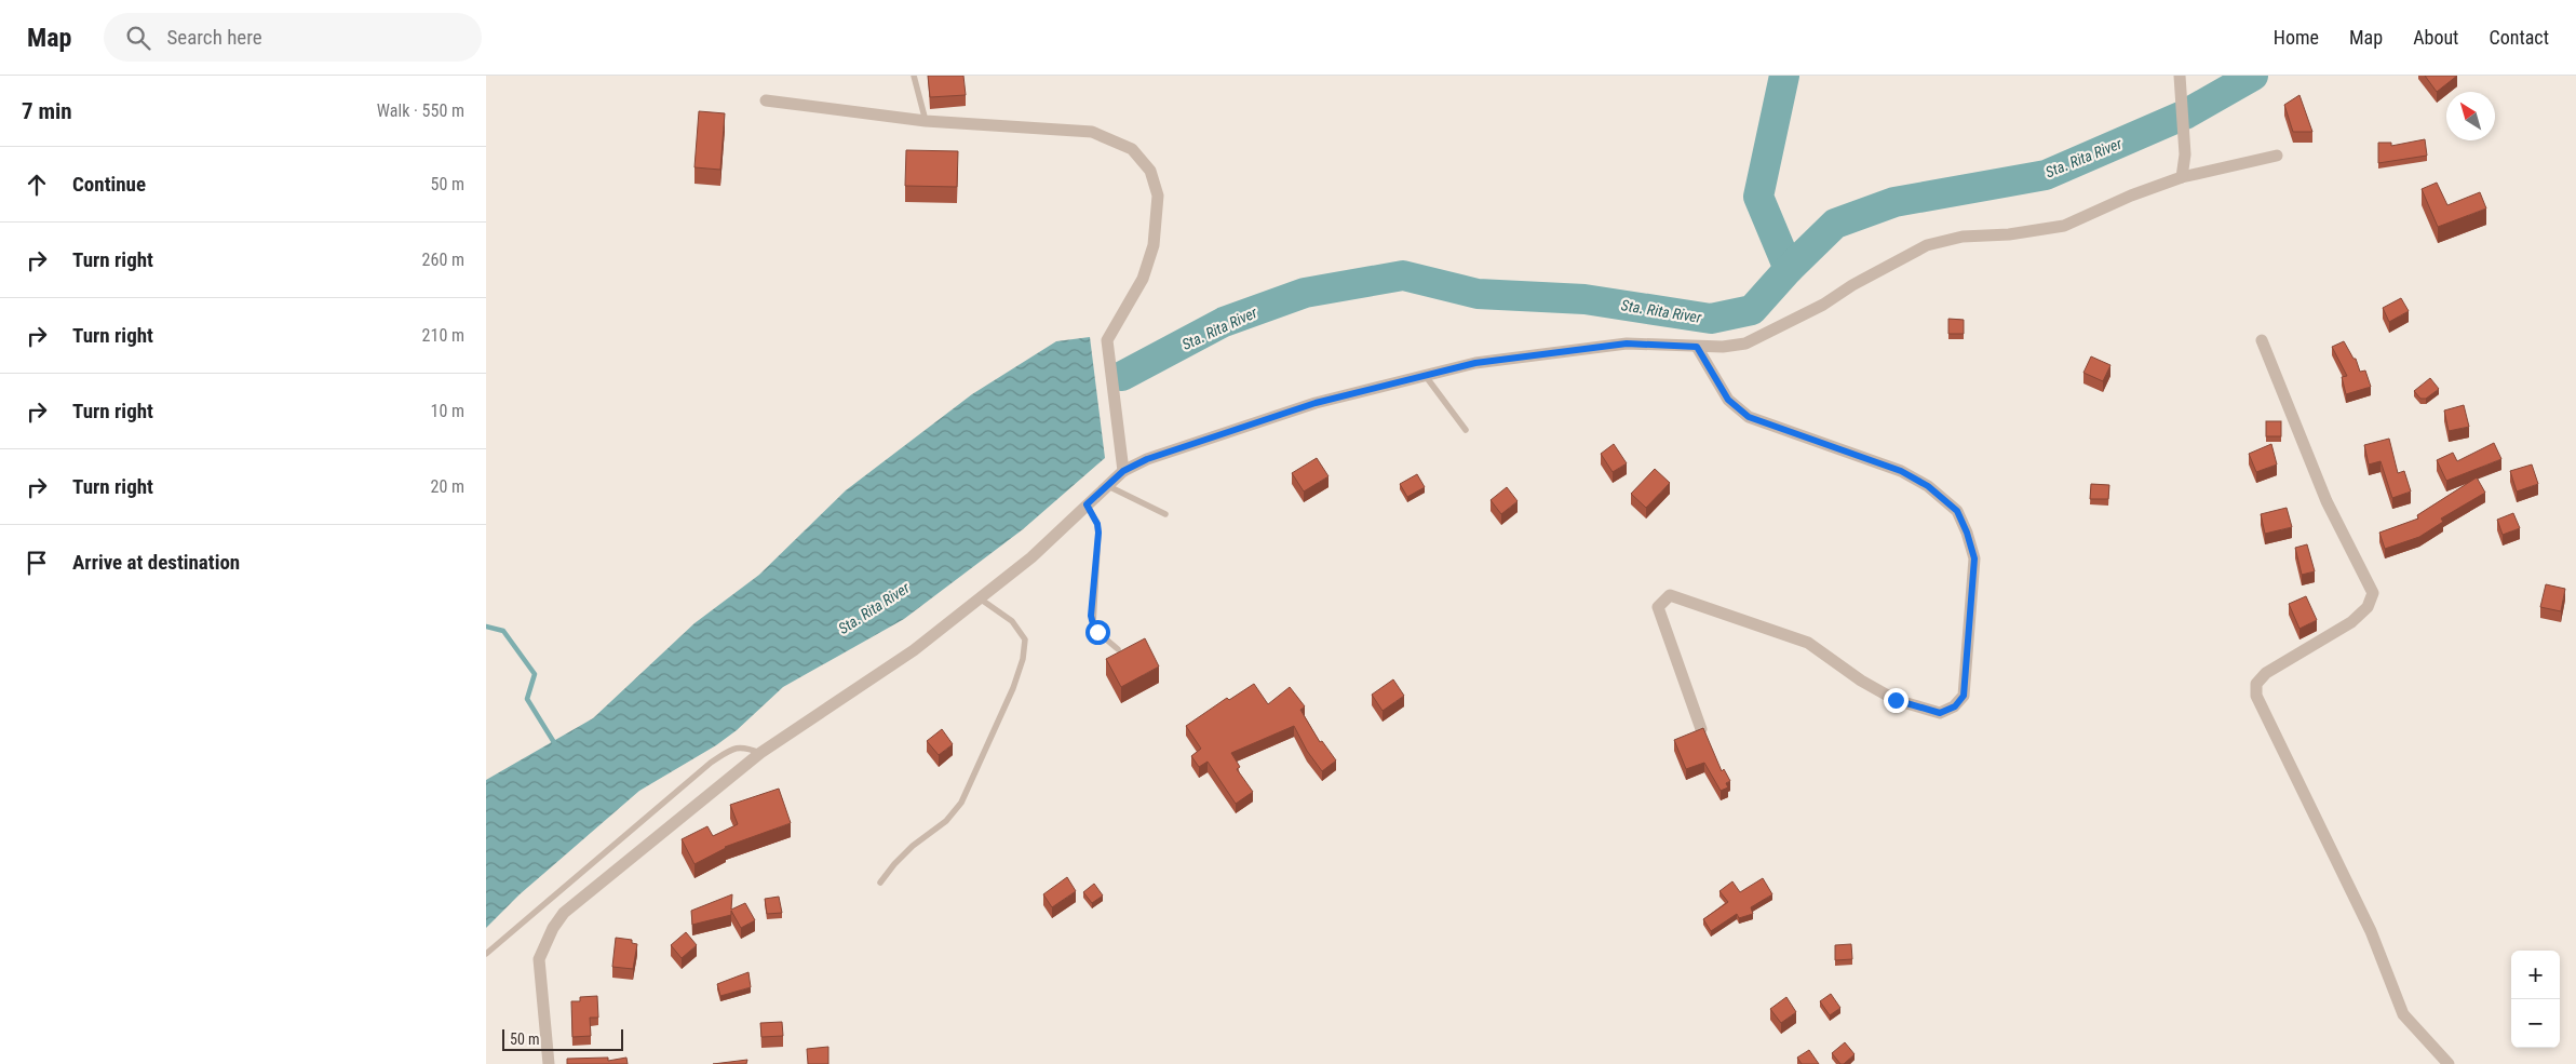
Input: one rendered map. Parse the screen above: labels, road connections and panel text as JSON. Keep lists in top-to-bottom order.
{
  "water": ["Sta. Rita River"],
  "scale_bar": "50 m",
  "north": "top left",
  "page": {
    "header": "Map",
    "search": "Search here",
    "nav": [
      "Home",
      "Map",
      "About",
      "Contact"
    ],
    "heading": ["7 min", "Walk · 550 m"],
    "list": [
      ["Continue", "50 m"],
      ["Turn right", "260 m"],
      ["Turn right", "210 m"],
      ["Turn right", "10 m"],
      ["Turn right", "20 m"],
      "Arrive at destination"
    ],
    "map_buttons": ["+", "−"],
    "scale": "50 m"
  }
}
